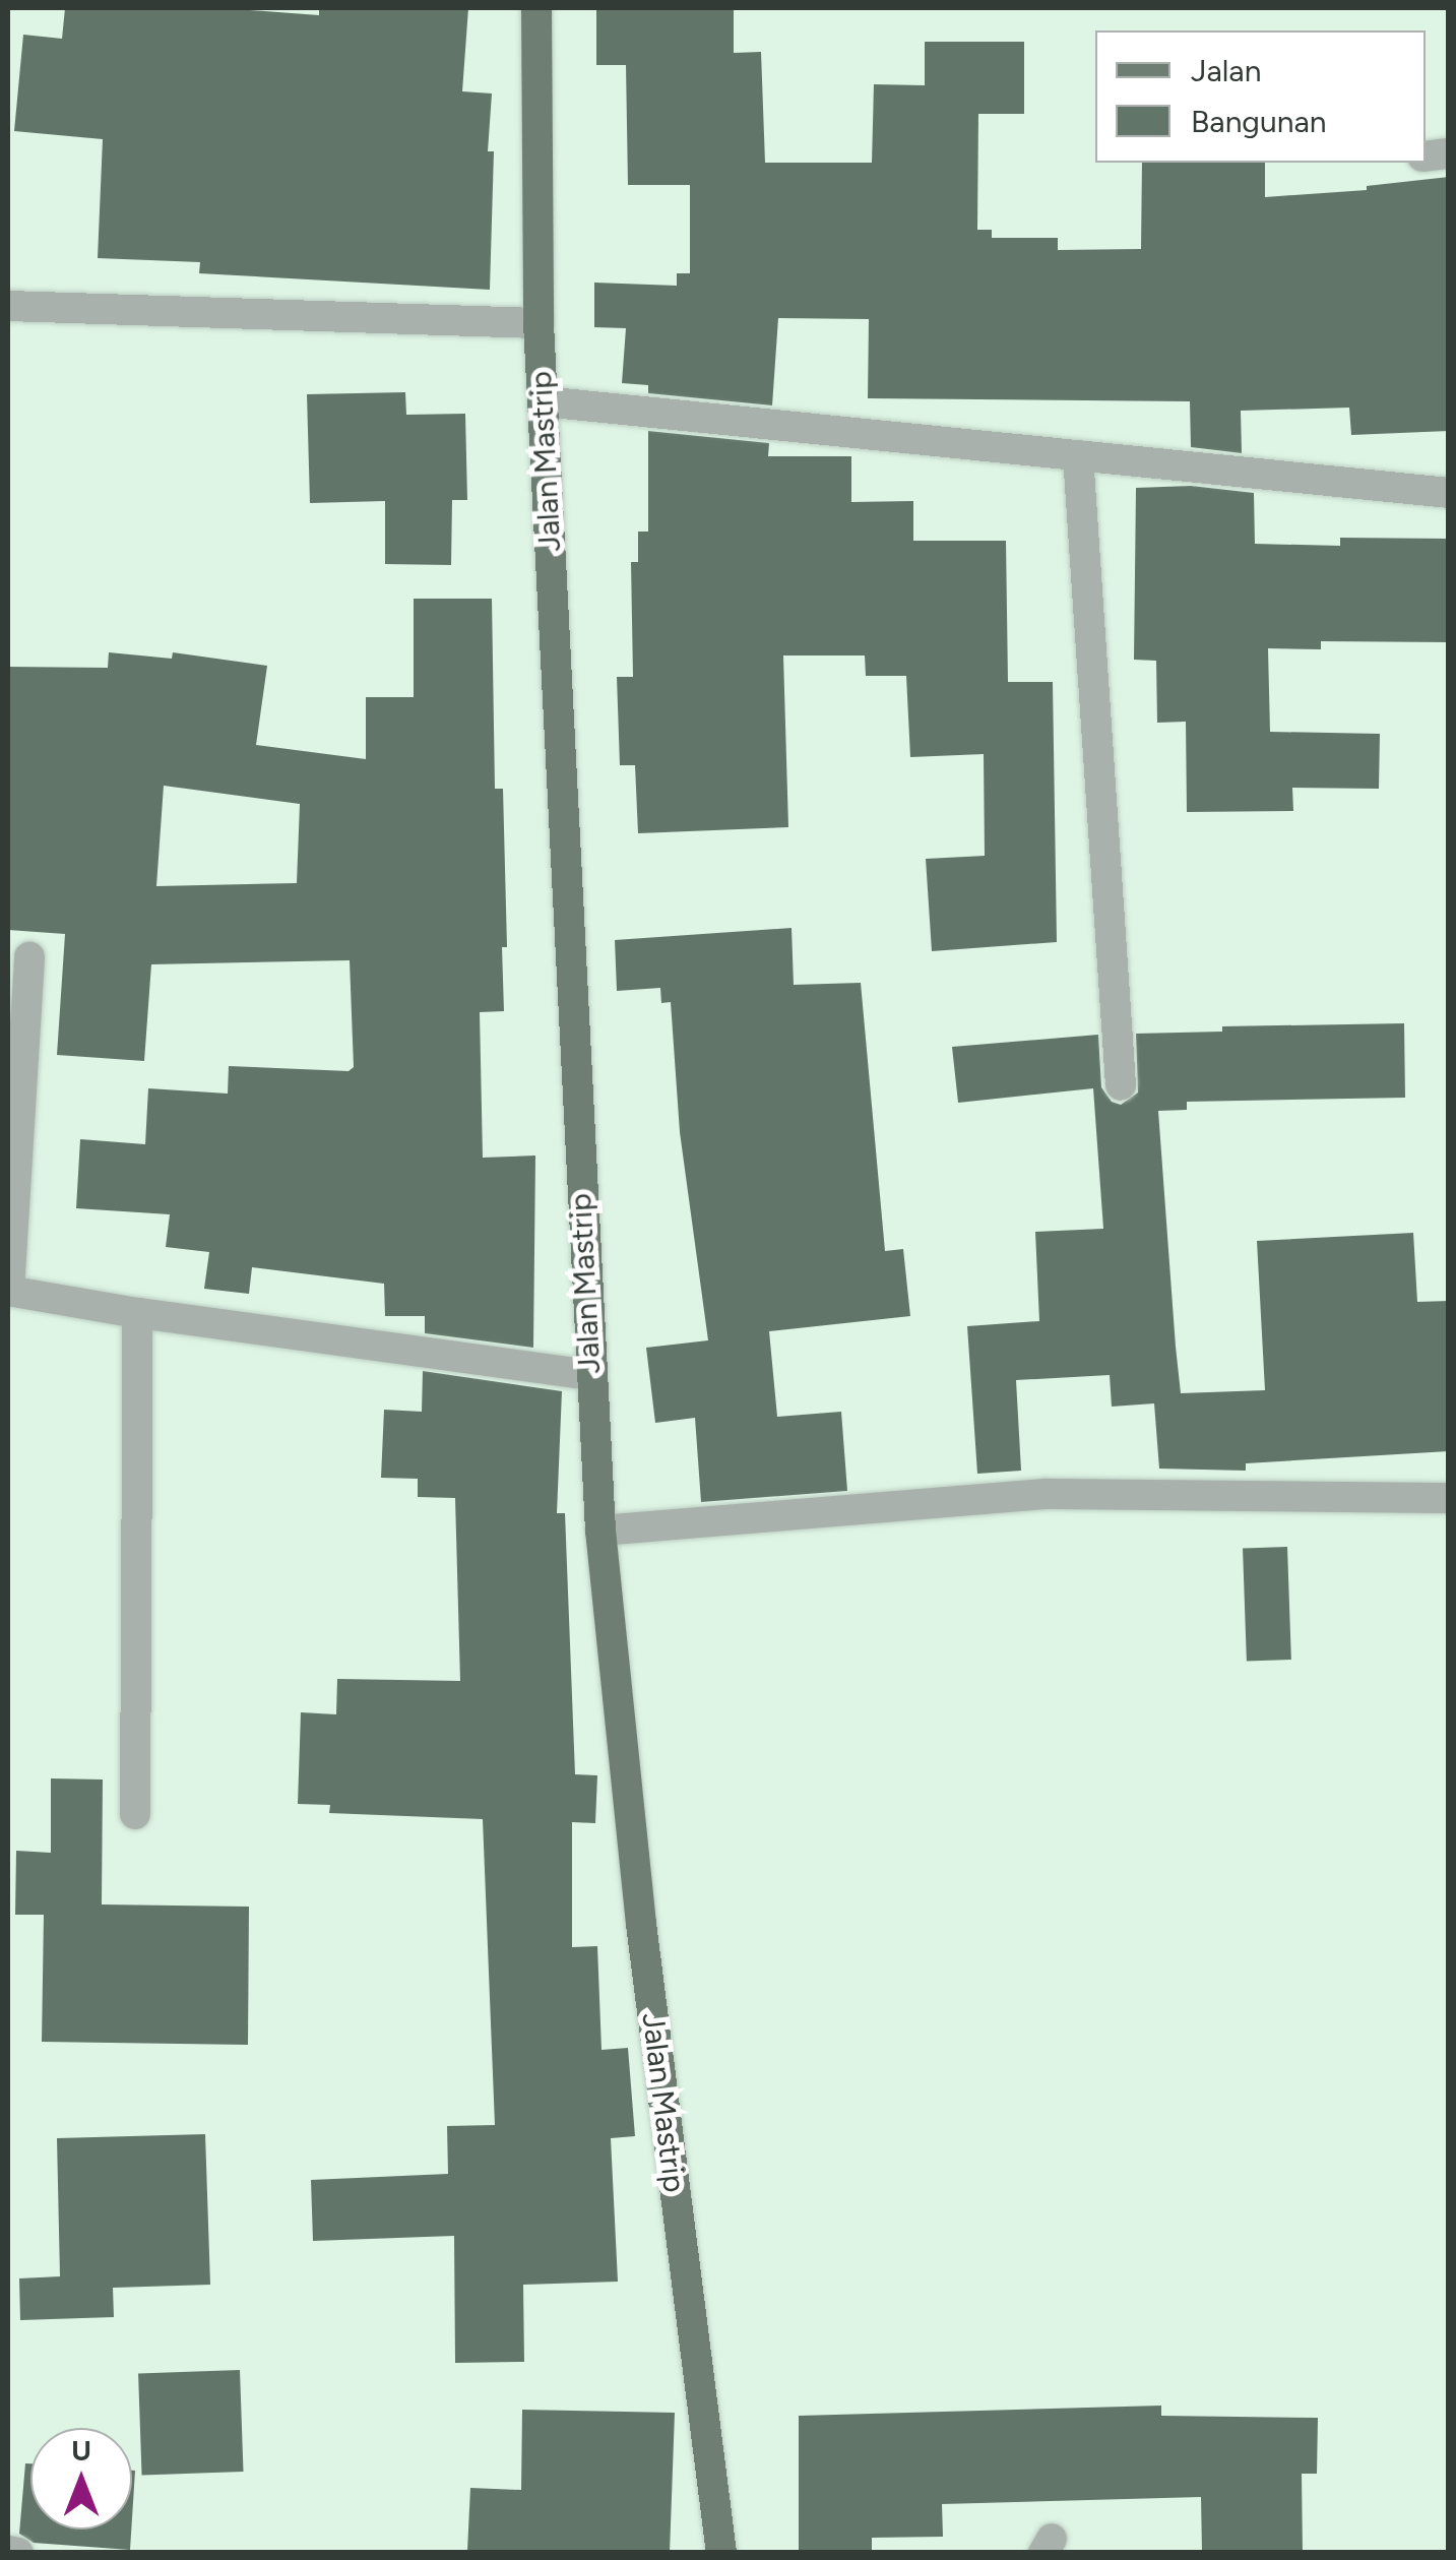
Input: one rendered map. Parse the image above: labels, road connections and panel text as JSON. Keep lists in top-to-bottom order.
{
  "streets": {
    "main road": ["Jalan Mastrip"]
  },
  "legend": ["Jalan", "Bangunan"],
  "north": "top"
}
